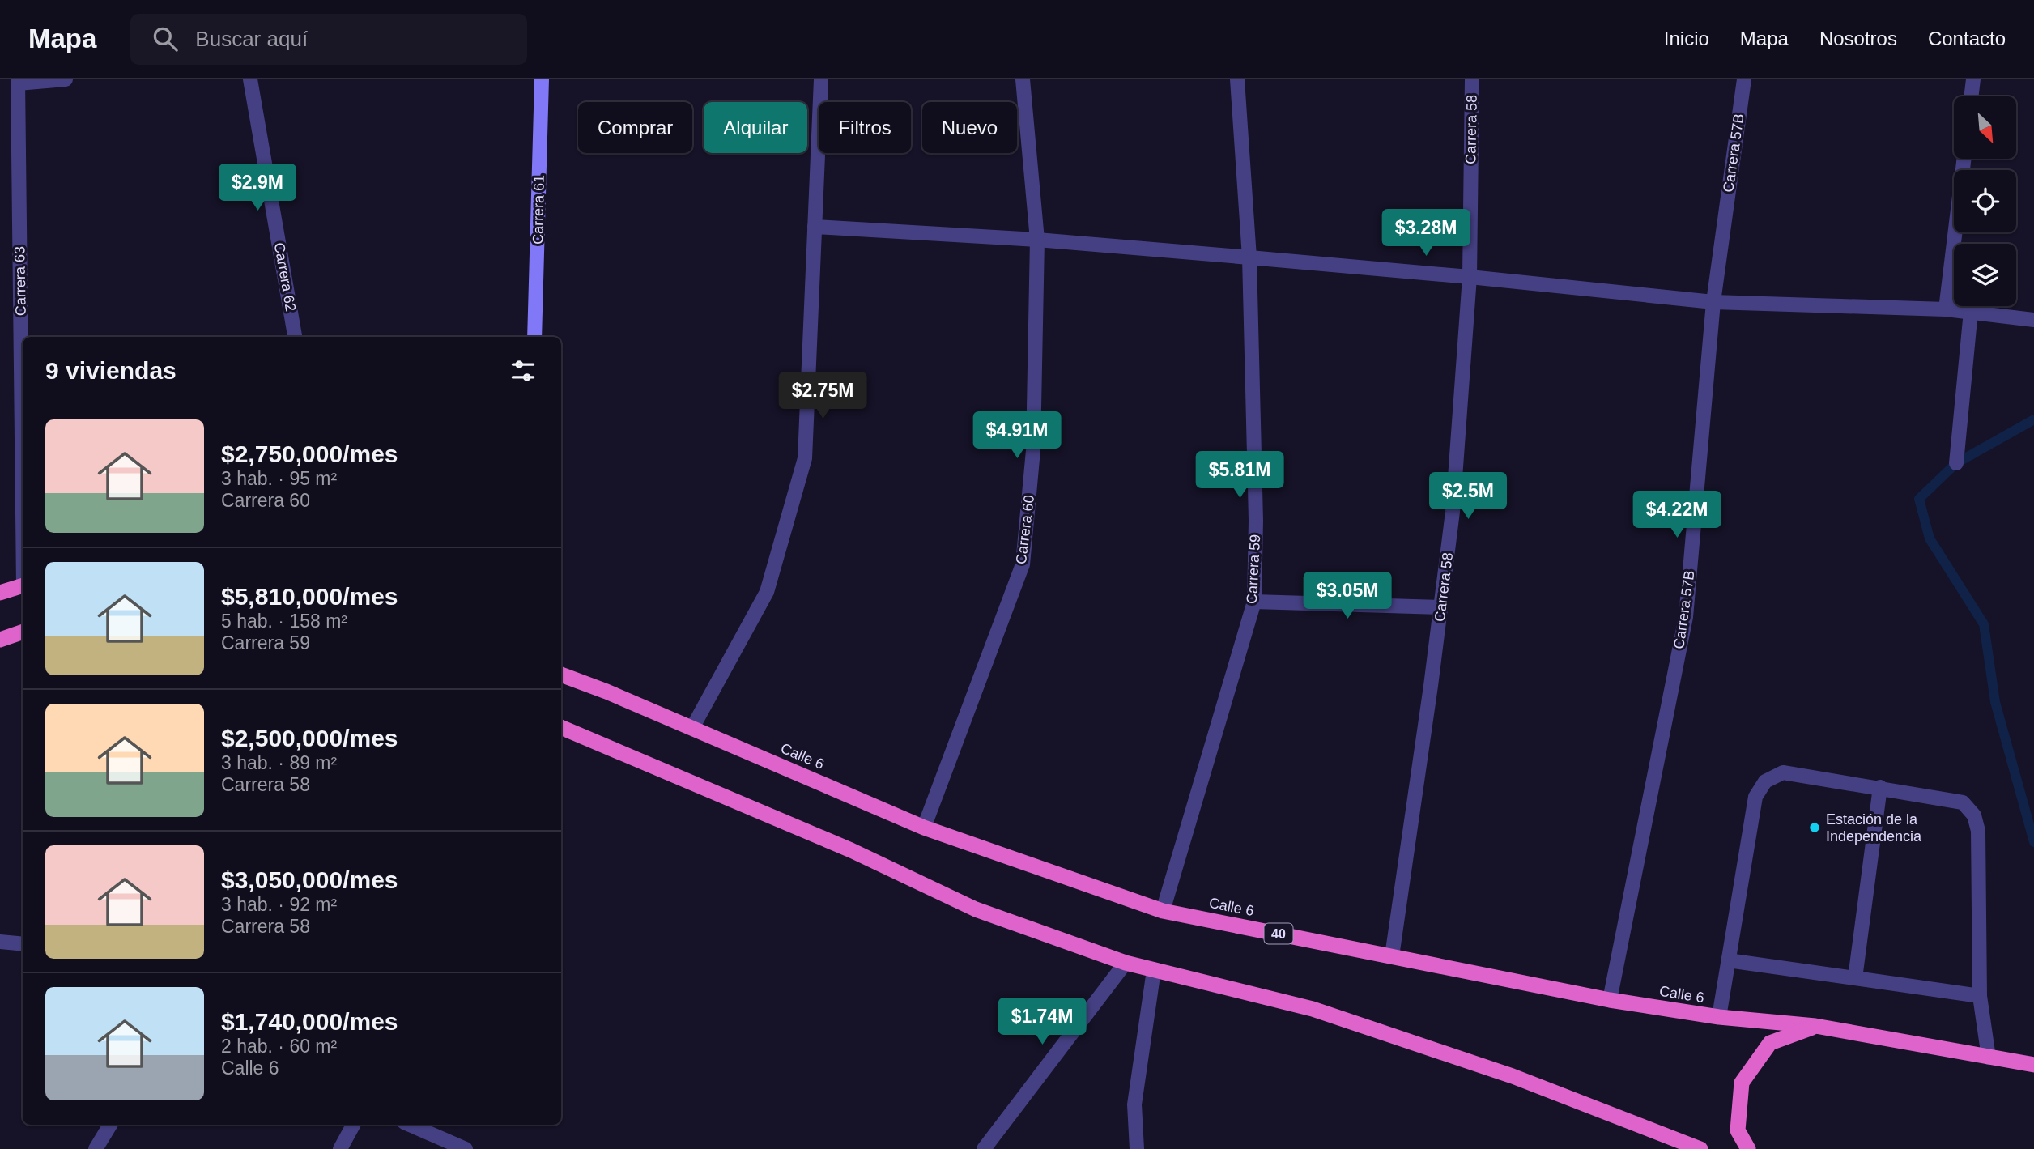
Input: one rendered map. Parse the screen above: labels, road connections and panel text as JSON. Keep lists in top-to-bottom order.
{
  "streets": {
    "highway": ["Calle 6", "40"],
    "main road": ["Carrera 61"],
    "street": [
      "Carrera 58",
      "Carrera 57B",
      "Carrera 62",
      "Carrera 63",
      "Carrera 60",
      "Carrera 59"
    ]
  },
  "crossings": [
    ["Carrera 58", "Calle 6"],
    ["Carrera 57B", "Calle 6"],
    ["Carrera 60", "Calle 6"],
    ["Carrera 59", "Calle 6"]
  ],
  "places": ["Estación de la Independencia"],
  "north": "bottom right",
  "page": {
    "header": "Mapa",
    "search": "Buscar aquí",
    "nav": [
      "Inicio",
      "Mapa",
      "Nosotros",
      "Contacto"
    ],
    "chip": [
      "Comprar",
      "Alquilar",
      "Filtros",
      "Nuevo"
    ],
    "price": [
      "$2.9M",
      "$3.28M",
      "$2.75M",
      "$4.91M",
      "$5.81M",
      "$2.5M",
      "$4.22M",
      "$3.05M",
      "$1.74M"
    ],
    "heading": "9 viviendas",
    "list": [
      {
        "name": "$2,750,000/mes",
        "note": "3 hab. · 95 m² · Carrera 60"
      },
      {
        "name": "$5,810,000/mes",
        "note": "5 hab. · 158 m² · Carrera 59"
      },
      {
        "name": "$2,500,000/mes",
        "note": "3 hab. · 89 m² · Carrera 58"
      },
      {
        "name": "$3,050,000/mes",
        "note": "3 hab. · 92 m² · Carrera 58"
      },
      {
        "name": "$1,740,000/mes",
        "note": "2 hab. · 60 m² · Calle 6"
      }
    ]
  }
}
